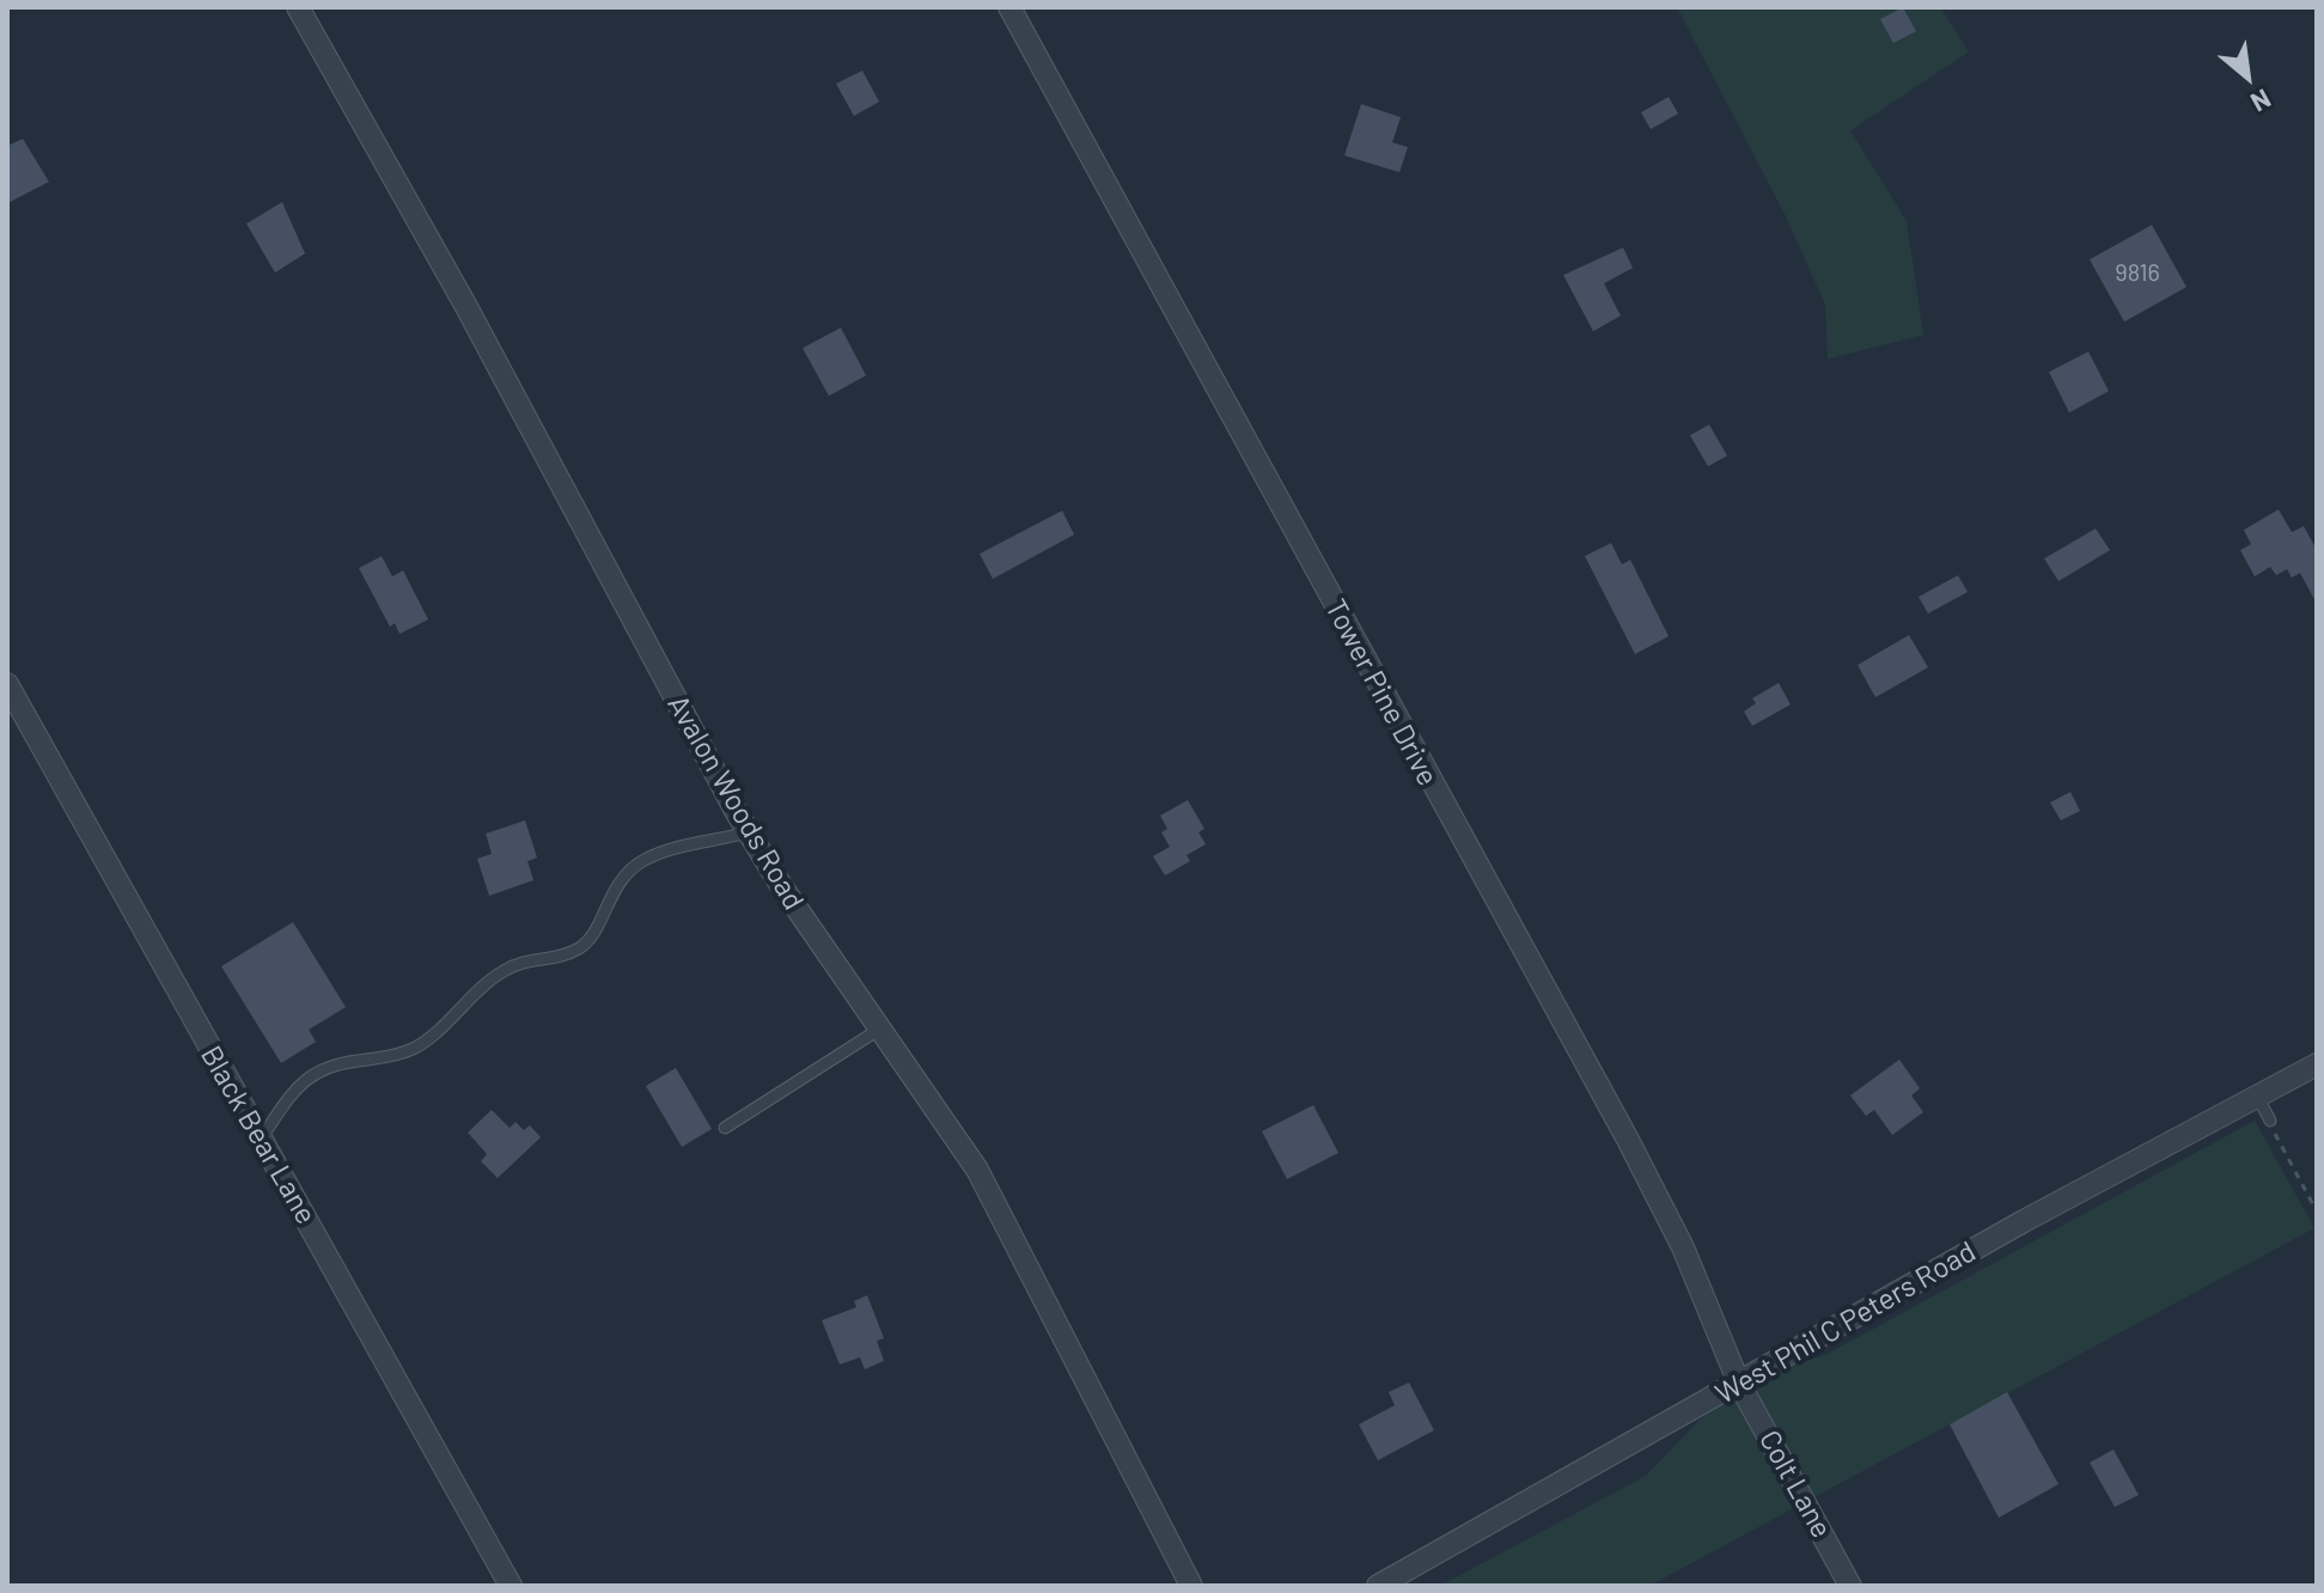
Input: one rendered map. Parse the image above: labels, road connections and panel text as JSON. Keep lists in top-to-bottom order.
{
  "streets": {
    "street": [
      "Tower Pine Drive",
      "Avalon Woods Road",
      "Black Bear Lane",
      "West Phil C Peters Road",
      "Colt Lane"
    ]
  },
  "crossings": [
    ["Tower Pine Drive", "West Phil C Peters Road"],
    ["Tower Pine Drive", "Colt Lane"],
    ["West Phil C Peters Road", "Colt Lane"]
  ],
  "house_numbers": ["9816"],
  "north": "bottom right"
}
